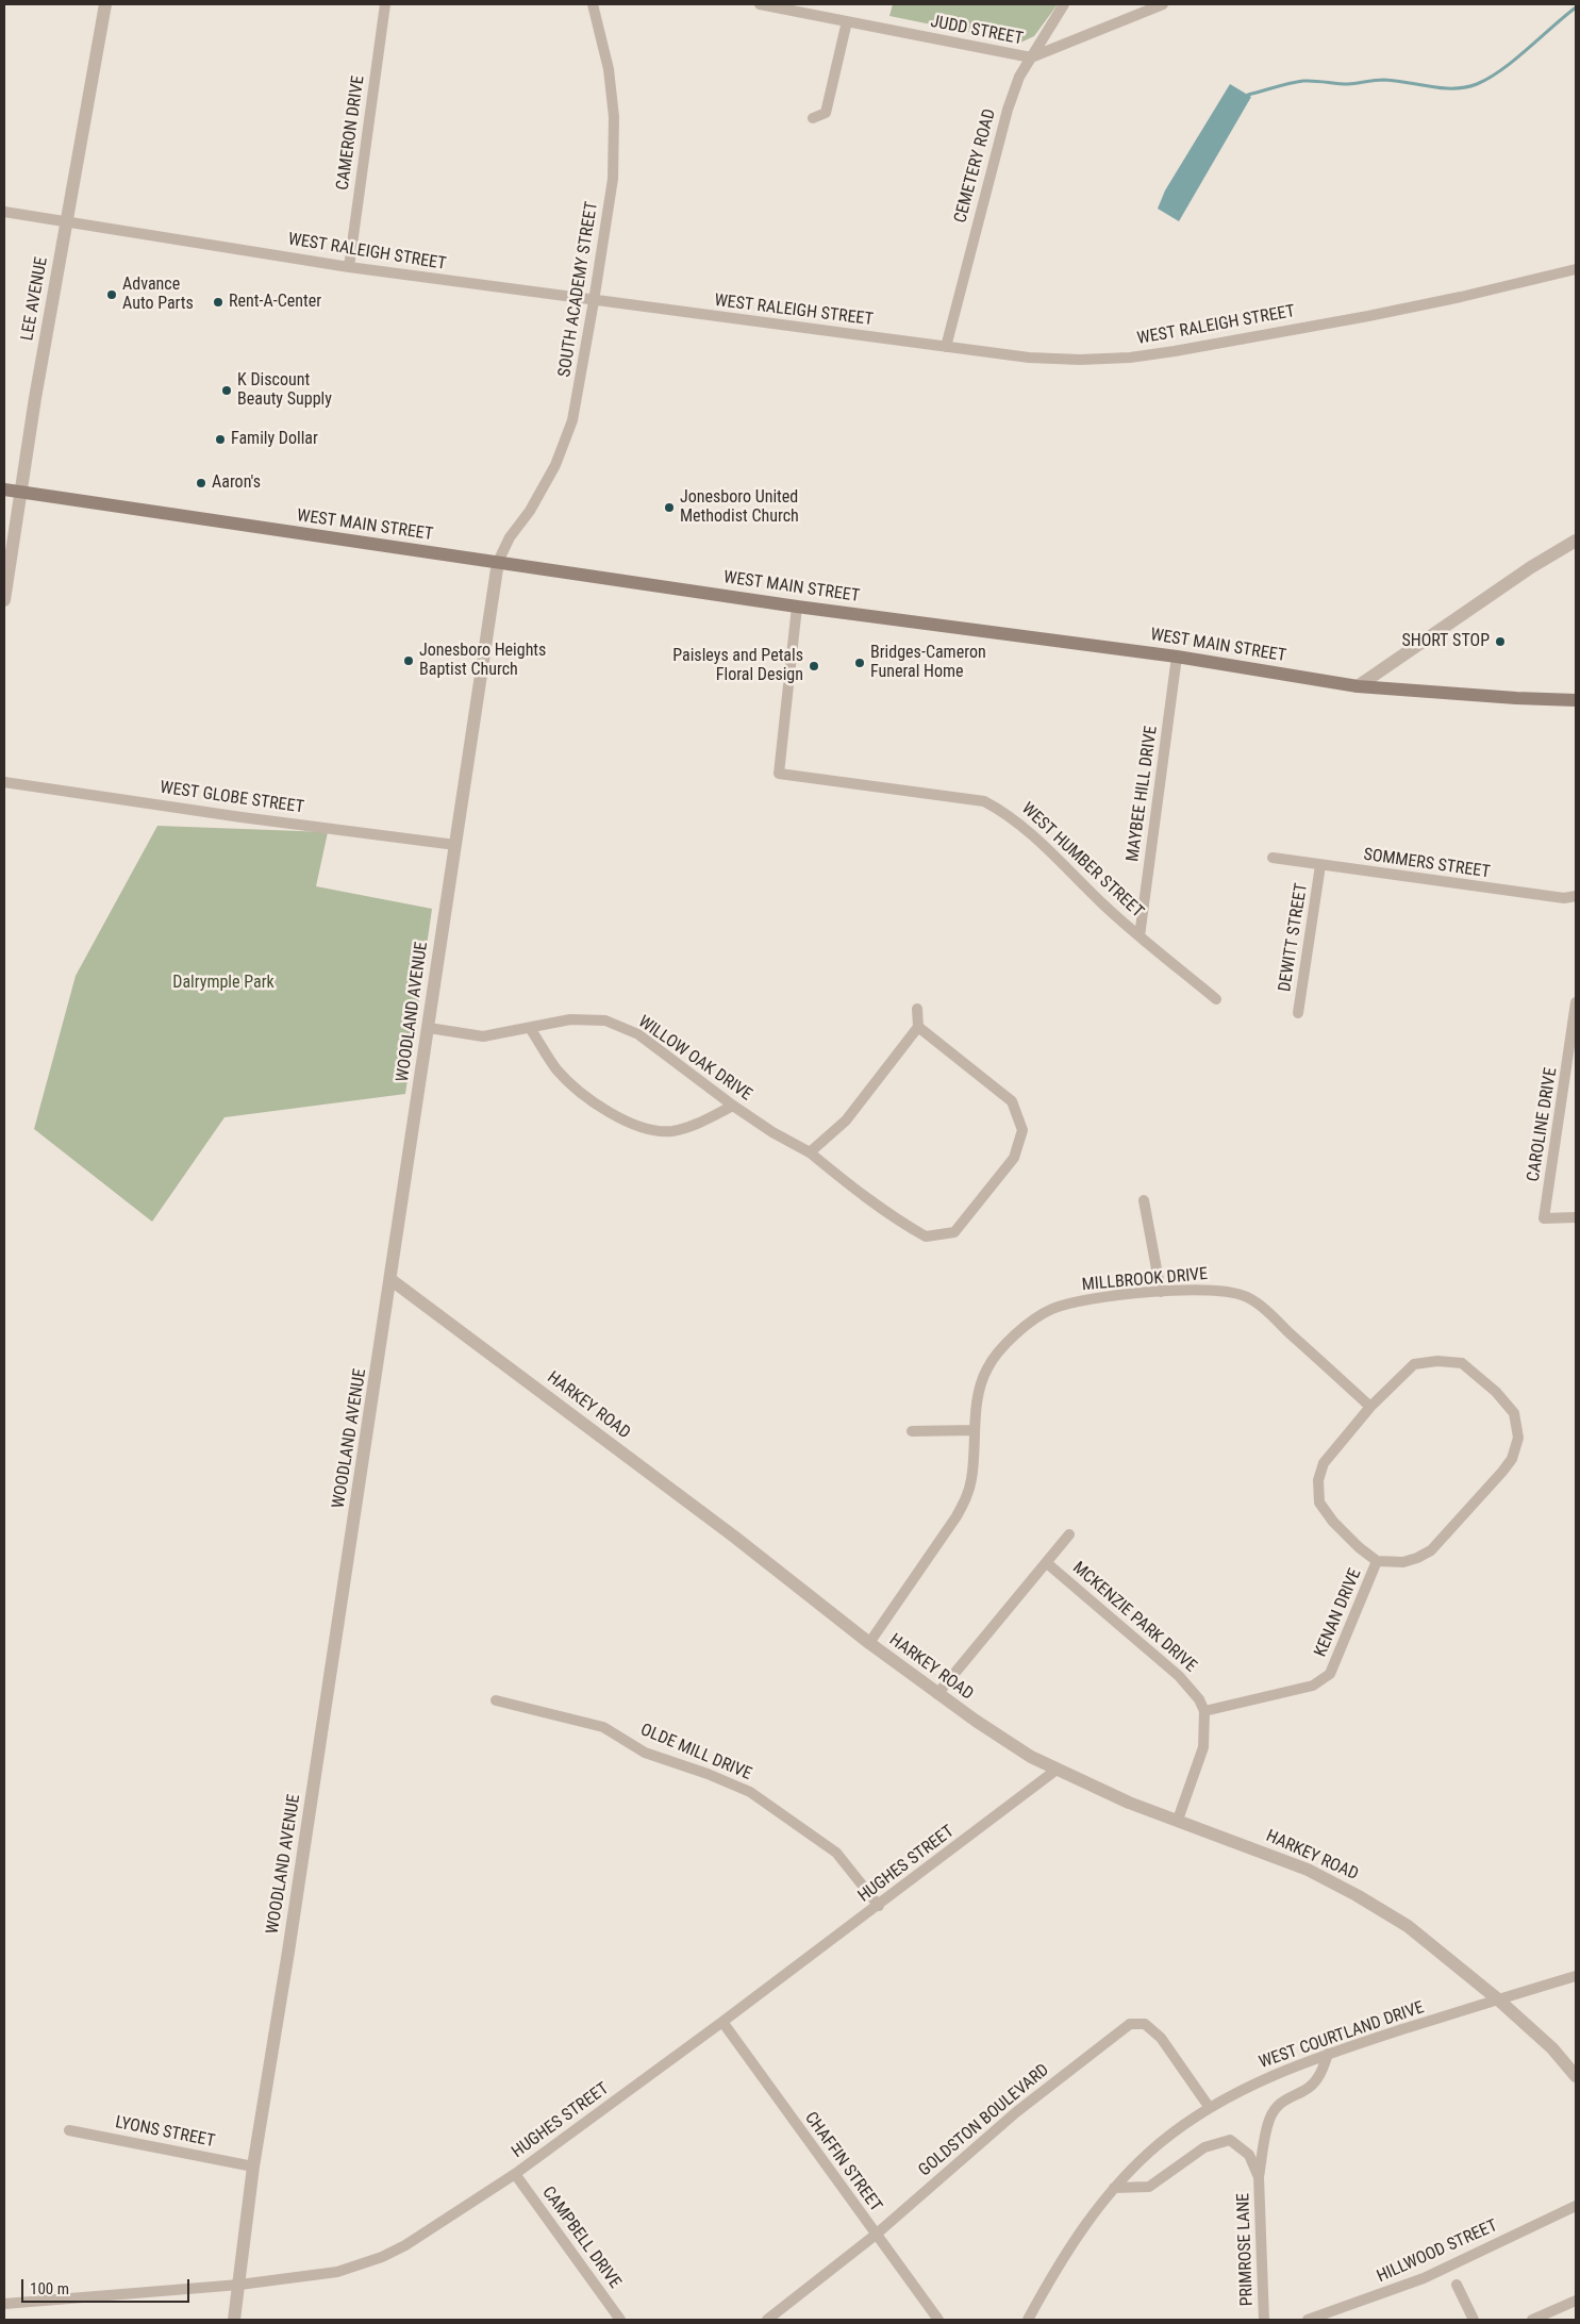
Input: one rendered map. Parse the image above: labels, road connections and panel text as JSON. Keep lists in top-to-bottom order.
{
  "streets": {
    "main road": ["WEST MAIN STREET"],
    "street": [
      "JUDD STREET",
      "CAMERON DRIVE",
      "CEMETERY ROAD",
      "WEST RALEIGH STREET",
      "SOUTH ACADEMY STREET",
      "LEE AVENUE",
      "MAYBEE HILL DRIVE",
      "WEST GLOBE STREET",
      "WEST HUMBER STREET",
      "SOMMERS STREET",
      "DEWITT STREET",
      "WOODLAND AVENUE",
      "WILLOW OAK DRIVE",
      "CAROLINE DRIVE",
      "MILLBROOK DRIVE",
      "HARKEY ROAD",
      "KENAN DRIVE",
      "MCKENZIE PARK DRIVE",
      "OLDE MILL DRIVE",
      "HUGHES STREET",
      "WEST COURTLAND DRIVE",
      "GOLDSTON BOULEVARD",
      "LYONS STREET",
      "CHAFFIN STREET",
      "CAMPBELL DRIVE",
      "PRIMROSE LANE",
      "HILLWOOD STREET"
    ]
  },
  "crossings": [
    ["JUDD STREET", "CEMETERY ROAD"],
    ["CAMERON DRIVE", "WEST RALEIGH STREET"],
    ["CEMETERY ROAD", "WEST RALEIGH STREET"],
    ["WEST RALEIGH STREET", "SOUTH ACADEMY STREET"],
    ["WEST RALEIGH STREET", "LEE AVENUE"],
    ["SOUTH ACADEMY STREET", "WEST MAIN STREET"],
    ["SOUTH ACADEMY STREET", "WOODLAND AVENUE"],
    ["LEE AVENUE", "WEST MAIN STREET"],
    ["WEST MAIN STREET", "MAYBEE HILL DRIVE"],
    ["WEST MAIN STREET", "WEST HUMBER STREET"],
    ["WEST MAIN STREET", "WOODLAND AVENUE"],
    ["MAYBEE HILL DRIVE", "WEST HUMBER STREET"],
    ["WEST GLOBE STREET", "WOODLAND AVENUE"],
    ["SOMMERS STREET", "DEWITT STREET"],
    ["WOODLAND AVENUE", "WILLOW OAK DRIVE"],
    ["WOODLAND AVENUE", "HARKEY ROAD"],
    ["WOODLAND AVENUE", "HUGHES STREET"],
    ["WOODLAND AVENUE", "LYONS STREET"],
    ["MILLBROOK DRIVE", "HARKEY ROAD"],
    ["HARKEY ROAD", "MCKENZIE PARK DRIVE"],
    ["HARKEY ROAD", "HUGHES STREET"],
    ["HARKEY ROAD", "WEST COURTLAND DRIVE"],
    ["KENAN DRIVE", "MCKENZIE PARK DRIVE"],
    ["OLDE MILL DRIVE", "HUGHES STREET"],
    ["HUGHES STREET", "CHAFFIN STREET"],
    ["HUGHES STREET", "CAMPBELL DRIVE"],
    ["WEST COURTLAND DRIVE", "GOLDSTON BOULEVARD"],
    ["WEST COURTLAND DRIVE", "PRIMROSE LANE"],
    ["GOLDSTON BOULEVARD", "CHAFFIN STREET"]
  ],
  "parks": ["Dalrymple Park"],
  "places": [
    "Advance Auto Parts",
    "Rent-A-Center",
    "K Discount Beauty Supply",
    "Family Dollar",
    "Aaron's",
    "Jonesboro United Methodist Church",
    "SHORT STOP",
    "Jonesboro Heights Baptist Church",
    "Bridges-Cameron Funeral Home",
    "Paisleys and Petals Floral Design"
  ],
  "scale_bar": "100 m"
}
